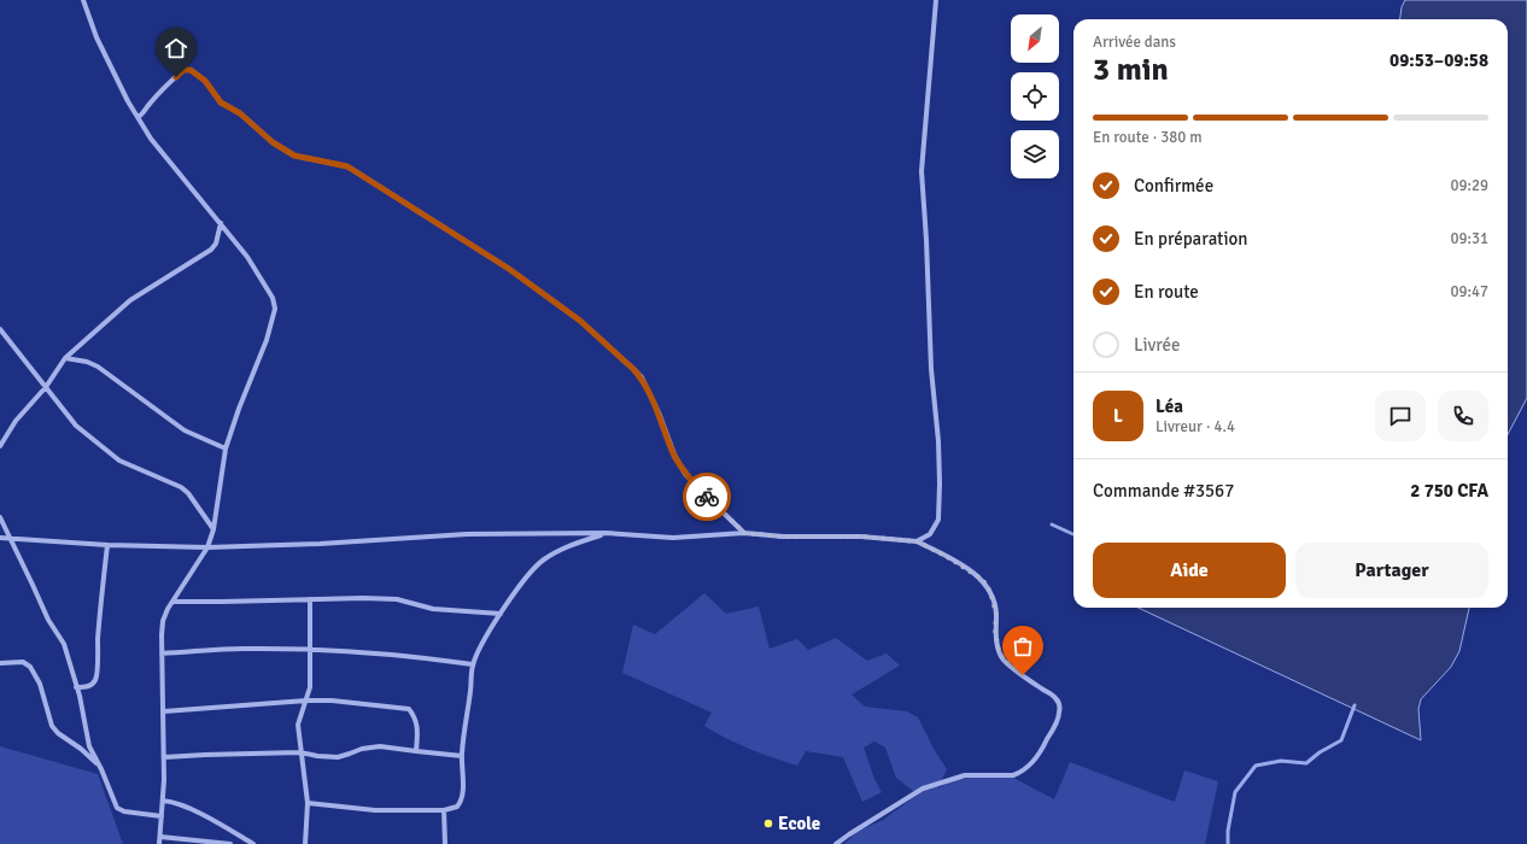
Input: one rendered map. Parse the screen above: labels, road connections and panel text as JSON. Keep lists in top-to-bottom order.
{
  "places": ["Ecole"],
  "north": "bottom left",
  "page": {
    "heading": ["3 min", "Arrivée dans", "09:53–09:58"],
    "panel": [
      "Léa",
      "Livreur · 4.4",
      "Commande #3567",
      "2 750 CFA"
    ],
    "bar": "En route · 380 m",
    "list": [
      ["Confirmée", "09:29"],
      ["En préparation", "09:31"],
      ["En route", "09:47"],
      "Livrée"
    ],
    "round": "L",
    "buttons": ["Aide", "Partager"]
  }
}
